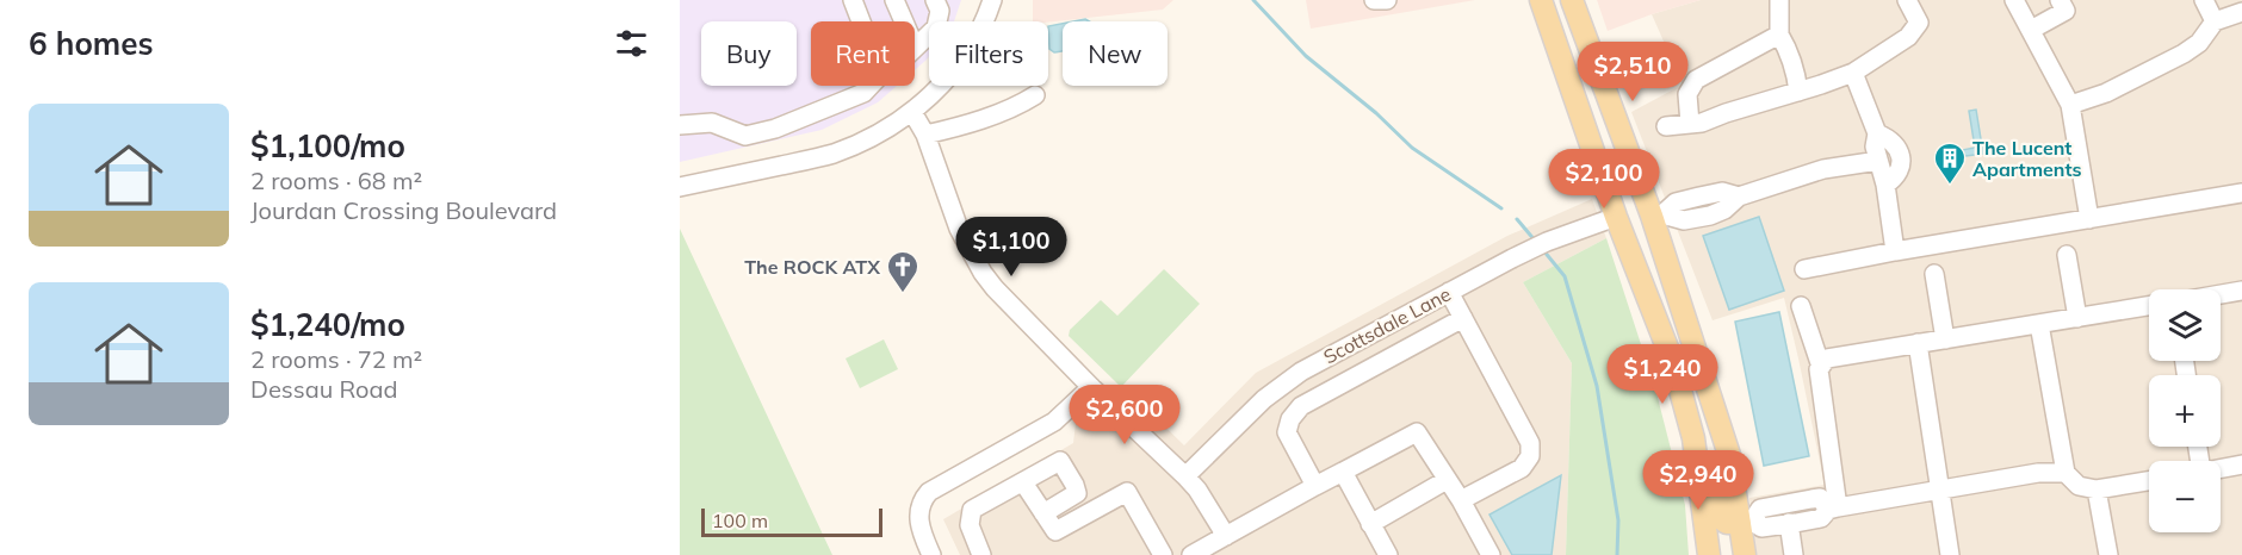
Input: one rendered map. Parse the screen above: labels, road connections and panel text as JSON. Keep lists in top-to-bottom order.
{
  "streets": {
    "street": ["Scottsdale Lane"]
  },
  "places": {
    "building": ["The Lucent Apartments"],
    "church": ["The ROCK ATX"]
  },
  "scale_bar": "100 m",
  "page": {
    "heading": "6 homes",
    "chip": [
      "Buy",
      "Rent",
      "Filters",
      "New"
    ],
    "price": [
      "$2,510",
      "$2,100",
      "$1,100",
      "$1,240",
      "$2,600",
      "$2,940"
    ],
    "list": [
      {
        "name": "$1,100/mo",
        "note": "2 rooms · 68 m² · Jourdan Crossing Boulevard"
      },
      {
        "name": "$1,240/mo",
        "note": "2 rooms · 72 m² · Dessau Road"
      }
    ],
    "map_buttons": ["+", "−"],
    "scale": "100 m"
  }
}
